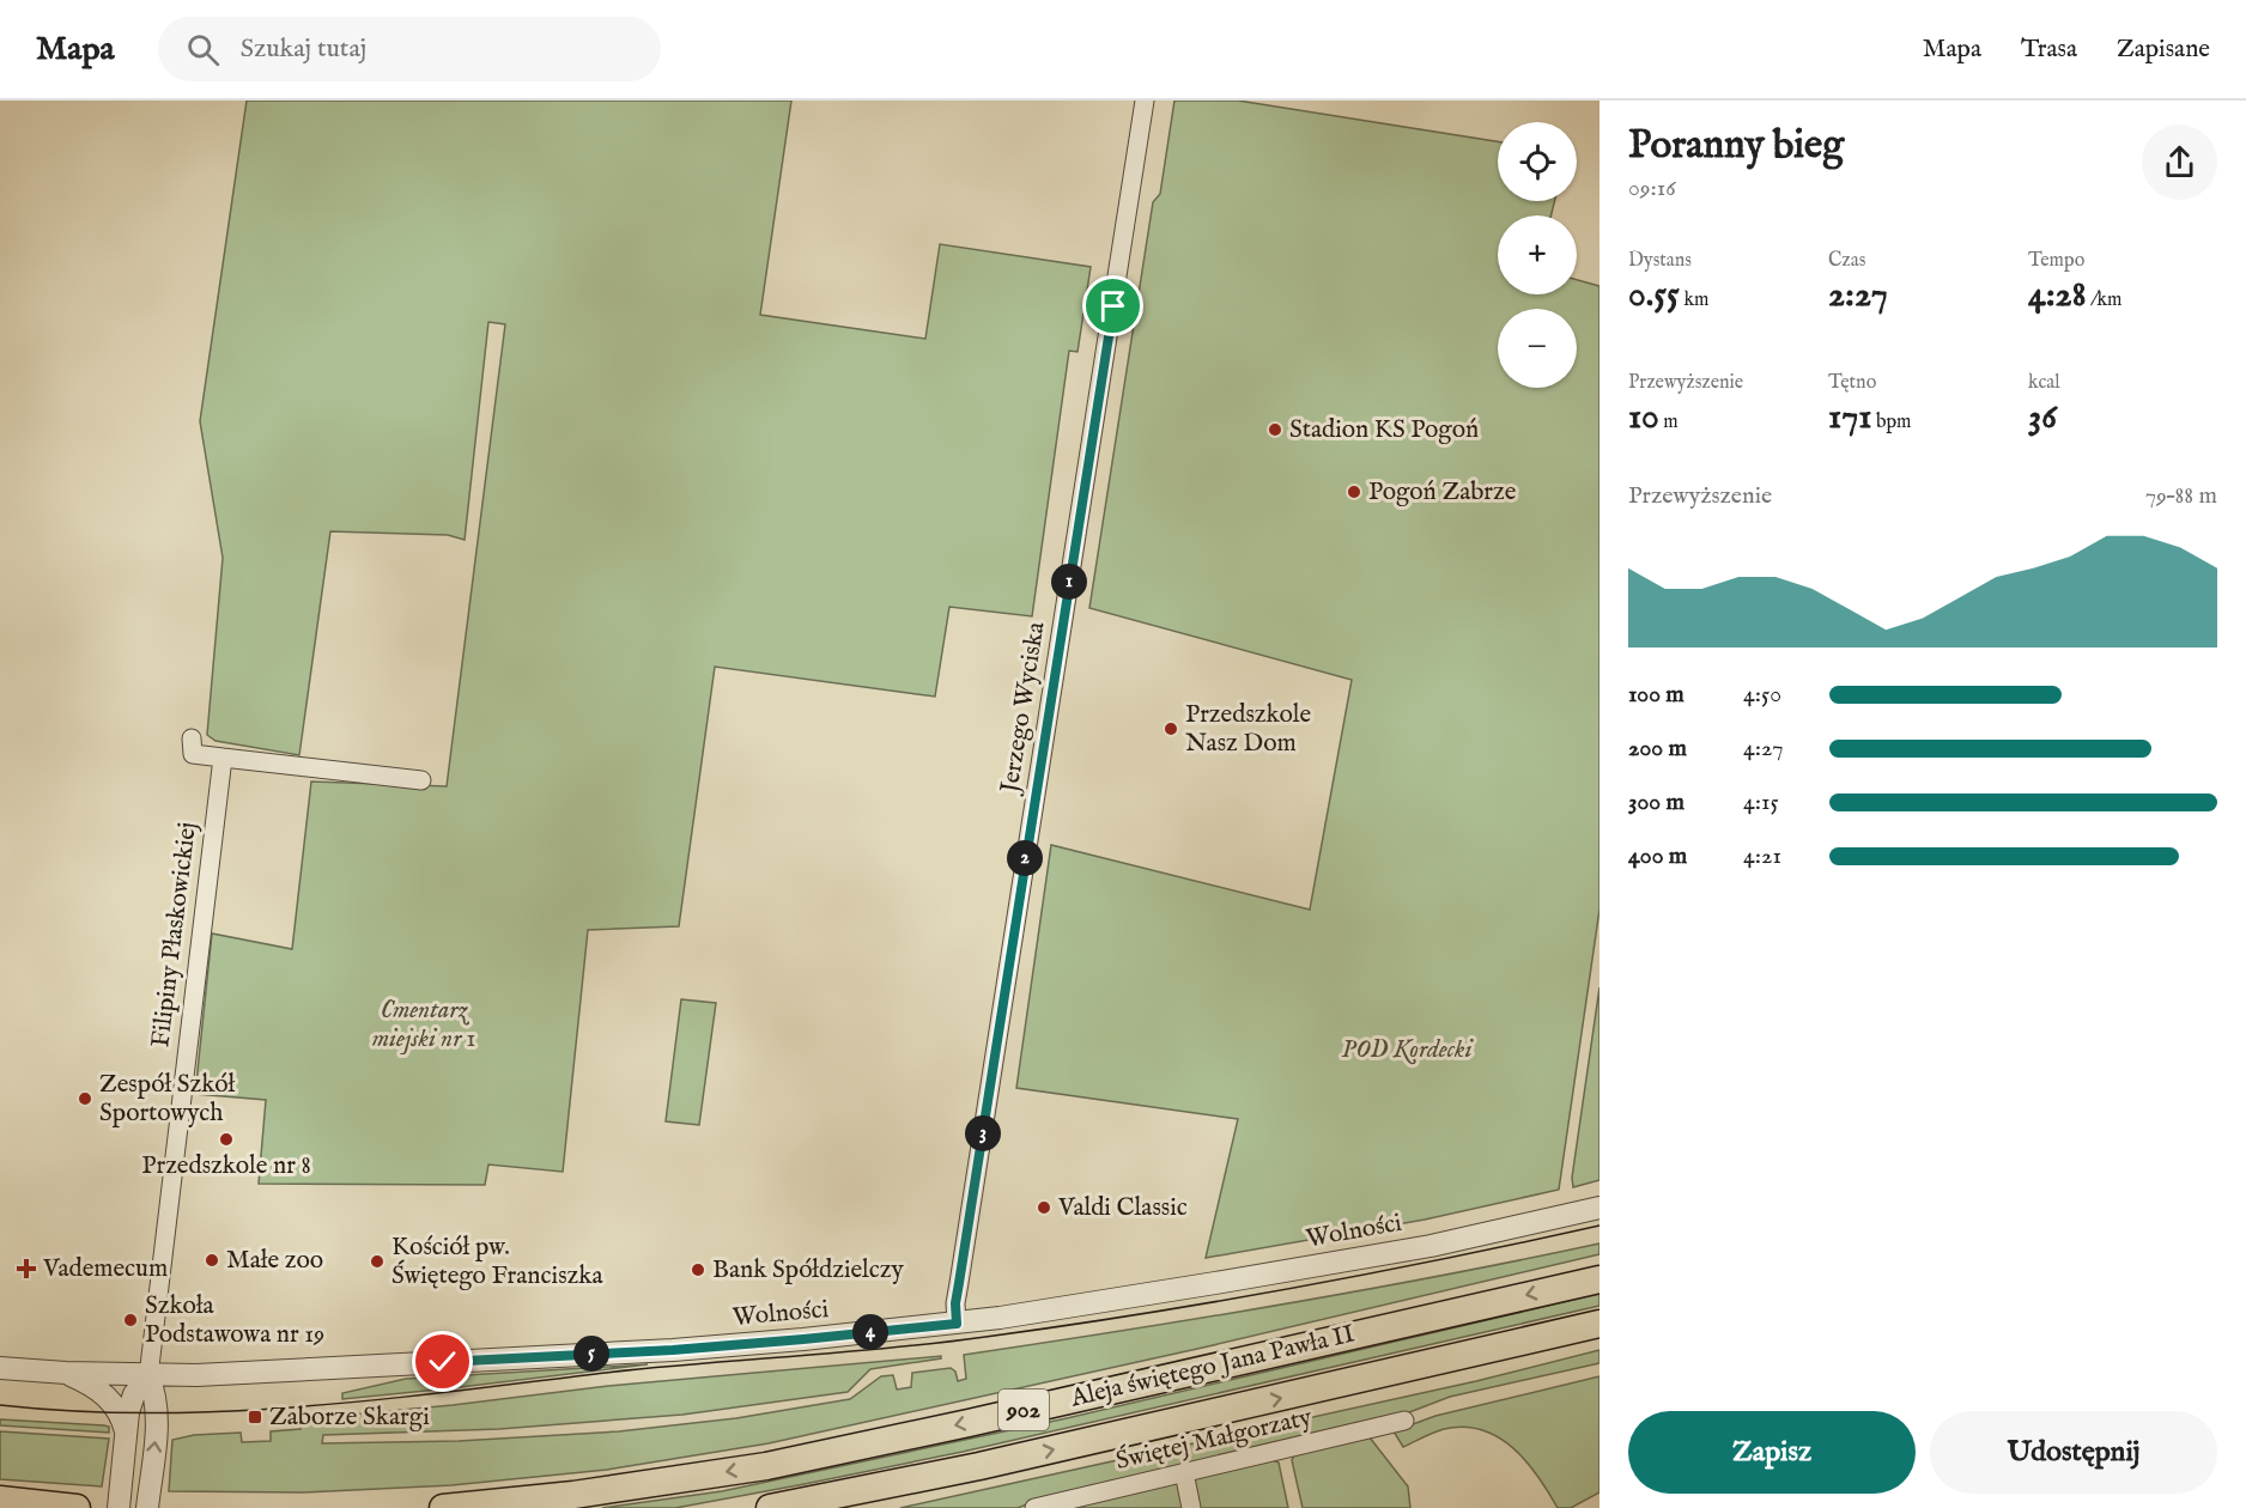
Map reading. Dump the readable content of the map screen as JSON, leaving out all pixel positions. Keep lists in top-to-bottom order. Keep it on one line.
{"streets":{"main road":["Aleja świętego Jana Pawła II","902"],"street":["Jerzego Wyciska","Filipiny Płaskowickiej","Wolności","Świętej Małgorzaty"]},"crossings":[["Jerzego Wyciska","Wolności"],["Filipiny Płaskowickiej","Wolności"]],"parks":["Cmentarz miejski nr 1","POD Kordecki"],"places":{"other":["Stadion KS Pogoń","Pogoń Zabrze","Przedszkole Nasz Dom","Zespół Szkół Sportowych","Przedszkole nr 8","Valdi Classic","Małe zoo","Kościół pw. Świętego Franciszka","Bank Spółdzielczy","Szkoła Podstawowa nr 19"],"health":["Vademecum"],"transit":["Zaborze Skargi"]},"page":{"header":"Mapa","search":"Szukaj tutaj","nav":["Mapa","Trasa","Zapisane"],"heading":["Poranny bieg","09:16"],"map_buttons":["+","−"],"stats":[["Dystans","0.55 km"],["Czas","2:27"],["Tempo","4:28 /km"],["Przewyższenie","10 m"],["Tętno","171 bpm"],["kcal","36"]],"chart":["Przewyższenie","79–88 m"],"pins":["1","2","3","4","5"],"list":[{"name":"100 m","note":"4:50"},{"name":"200 m","note":"4:27"},{"name":"300 m","note":"4:15"},{"name":"400 m","note":"4:21"}],"buttons":["Zapisz","Udostępnij"]}}
